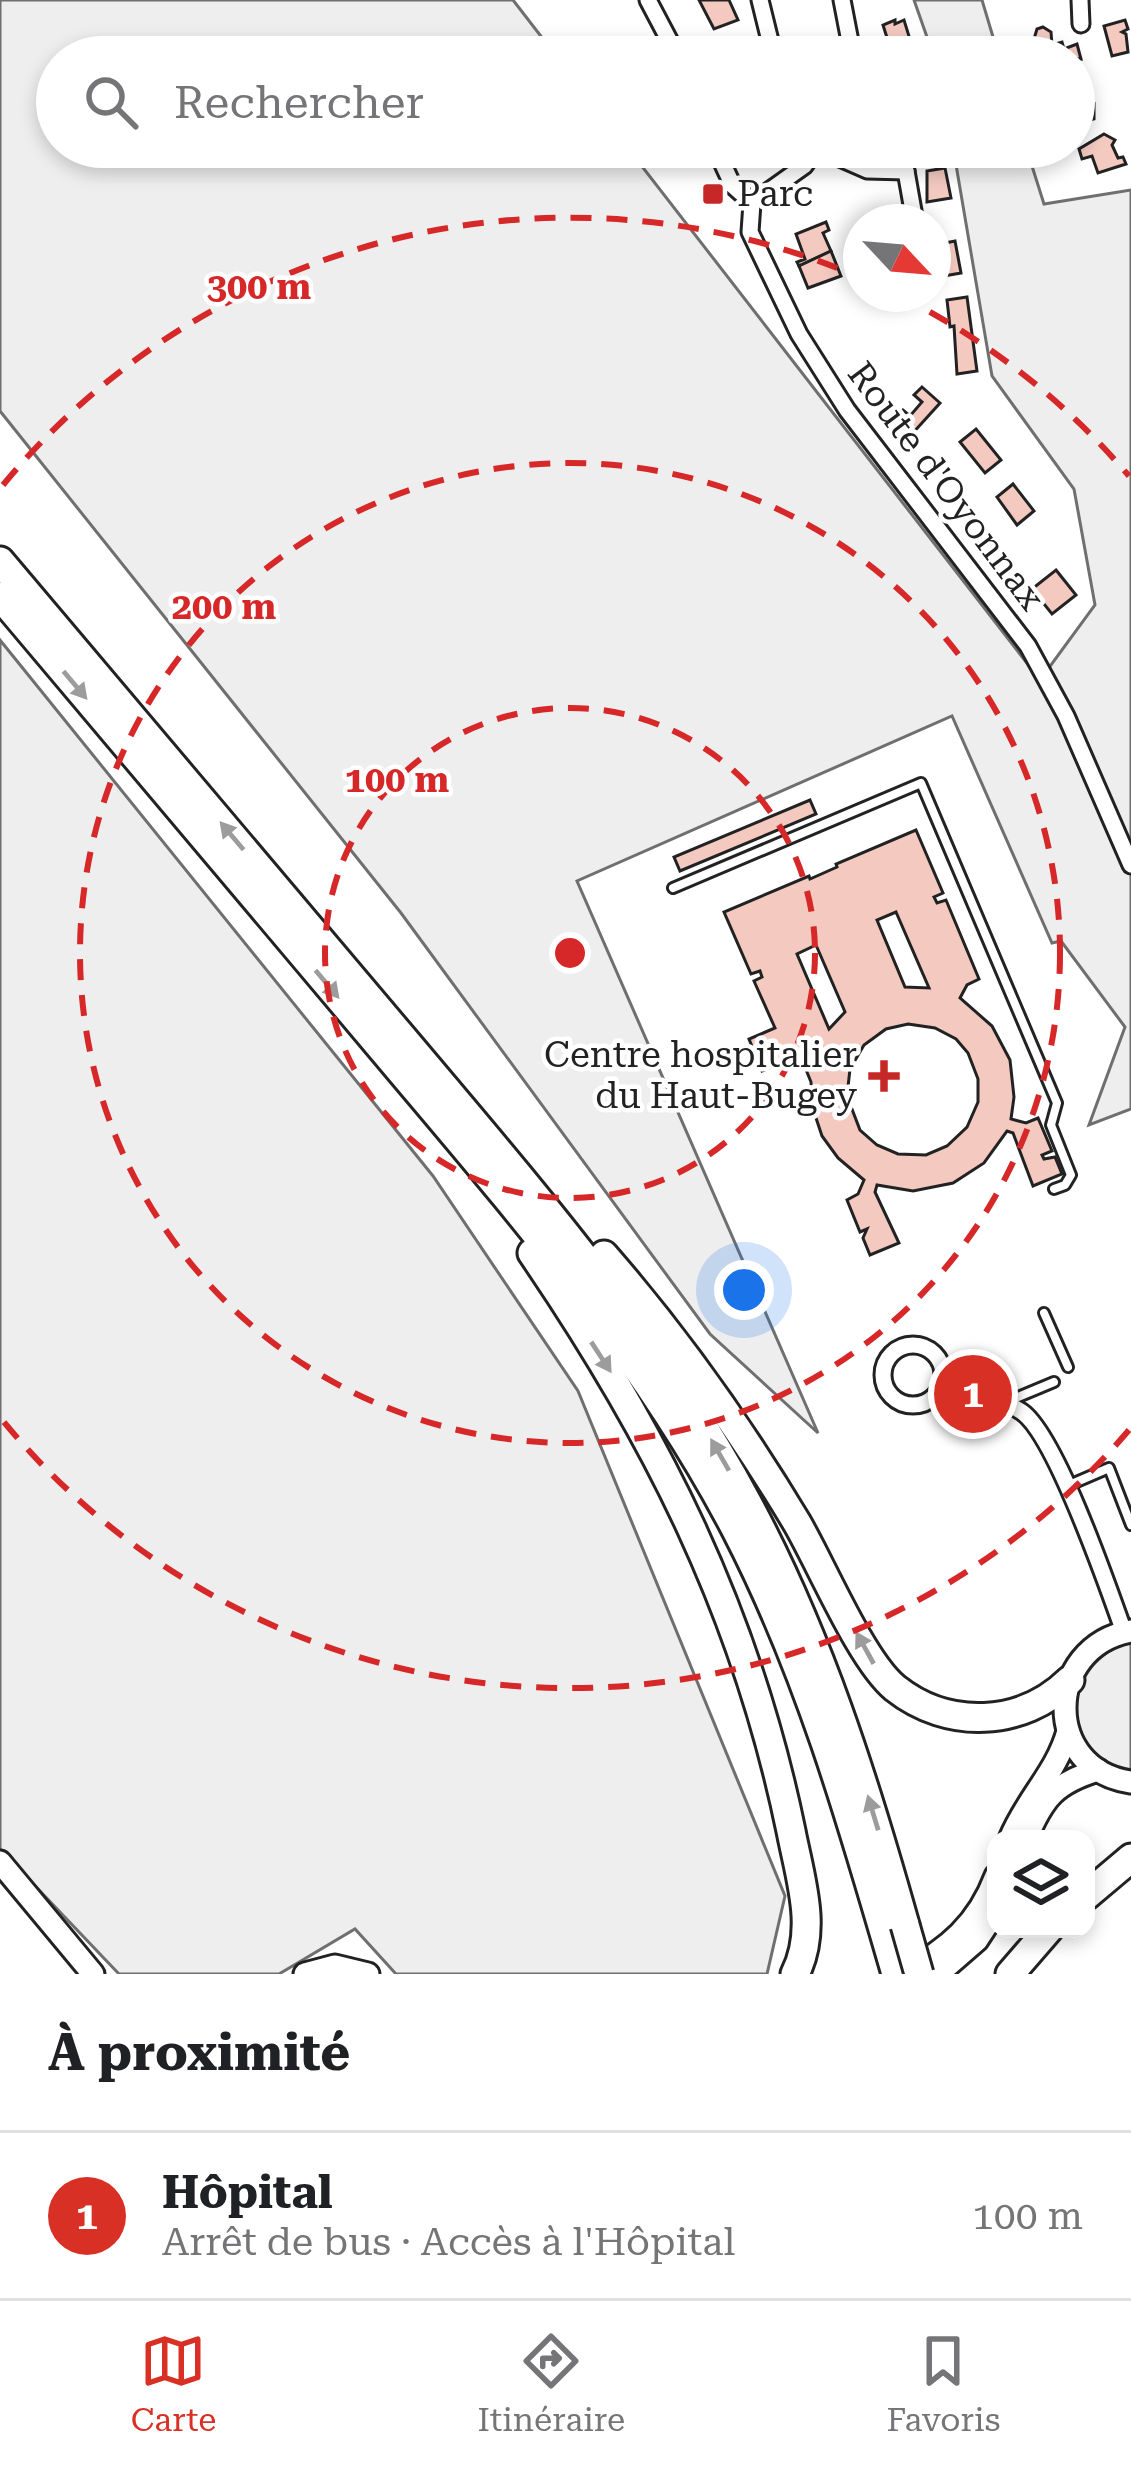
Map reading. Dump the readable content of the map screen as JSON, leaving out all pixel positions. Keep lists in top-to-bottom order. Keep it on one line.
{"streets":{"street":["Route d'Oyonnax"]},"places":{"transit":["Parc"],"health":["Centre hospitalier du Haut-Bugey"]},"north":"bottom right","page":{"search":"Rechercher","pins":"1","heading":"À proximité","list":[{"mark":"1","name":"Hôpital","note":"Arrêt de bus · Accès à l'Hôpital","value":"100 m"}],"nav":["Carte","Itinéraire","Favoris"]},"rings":["300 m","200 m","100 m"]}
